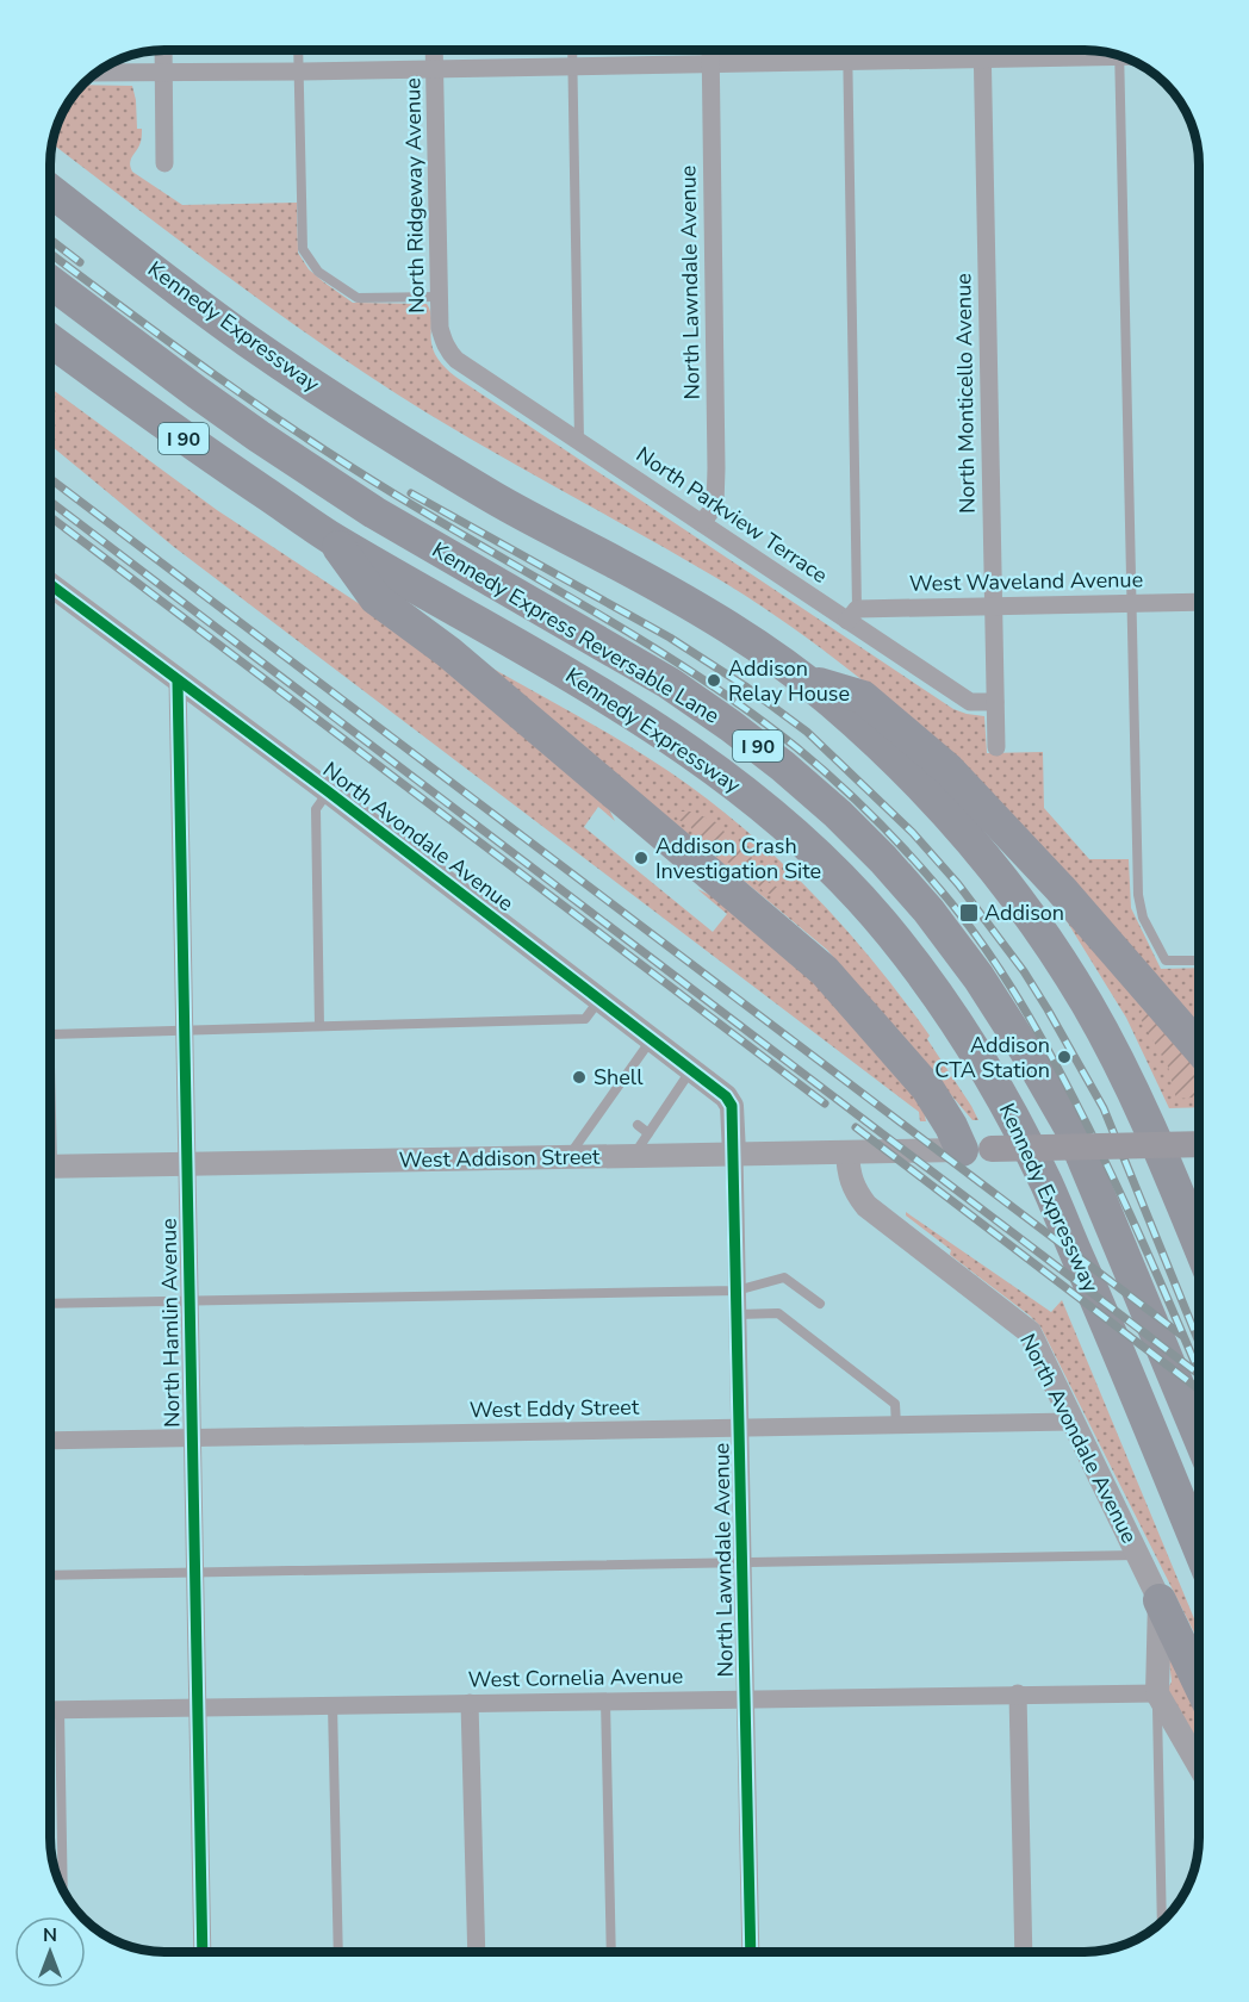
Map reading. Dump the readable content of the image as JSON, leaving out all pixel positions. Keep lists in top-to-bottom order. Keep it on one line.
{"streets":{"highway":["Kennedy Expressway","I 90","Kennedy Express Reversable Lane"],"main road":["West Addison Street"],"street":["North Ridgeway Avenue","North Lawndale Avenue","North Monticello Avenue","North Parkview Terrace","West Waveland Avenue","North Avondale Avenue","North Hamlin Avenue","West Eddy Street","West Cornelia Avenue"]},"crossings":[["North Ridgeway Avenue","North Parkview Terrace"],["North Lawndale Avenue","North Parkview Terrace"],["North Lawndale Avenue","North Avondale Avenue"],["North Lawndale Avenue","West Addison Street"],["North Lawndale Avenue","West Eddy Street"],["North Lawndale Avenue","West Cornelia Avenue"],["North Monticello Avenue","North Parkview Terrace"],["North Monticello Avenue","West Waveland Avenue"],["North Parkview Terrace","West Waveland Avenue"],["North Avondale Avenue","West Addison Street"],["North Avondale Avenue","North Hamlin Avenue"],["North Avondale Avenue","West Eddy Street"],["North Avondale Avenue","West Cornelia Avenue"],["West Addison Street","North Hamlin Avenue"],["North Hamlin Avenue","West Eddy Street"],["North Hamlin Avenue","West Cornelia Avenue"]],"places":{"other":["Addison Relay House","Addison Crash Investigation Site","Addison CTA Station","Shell"],"transit":["Addison"]},"north":"top"}
